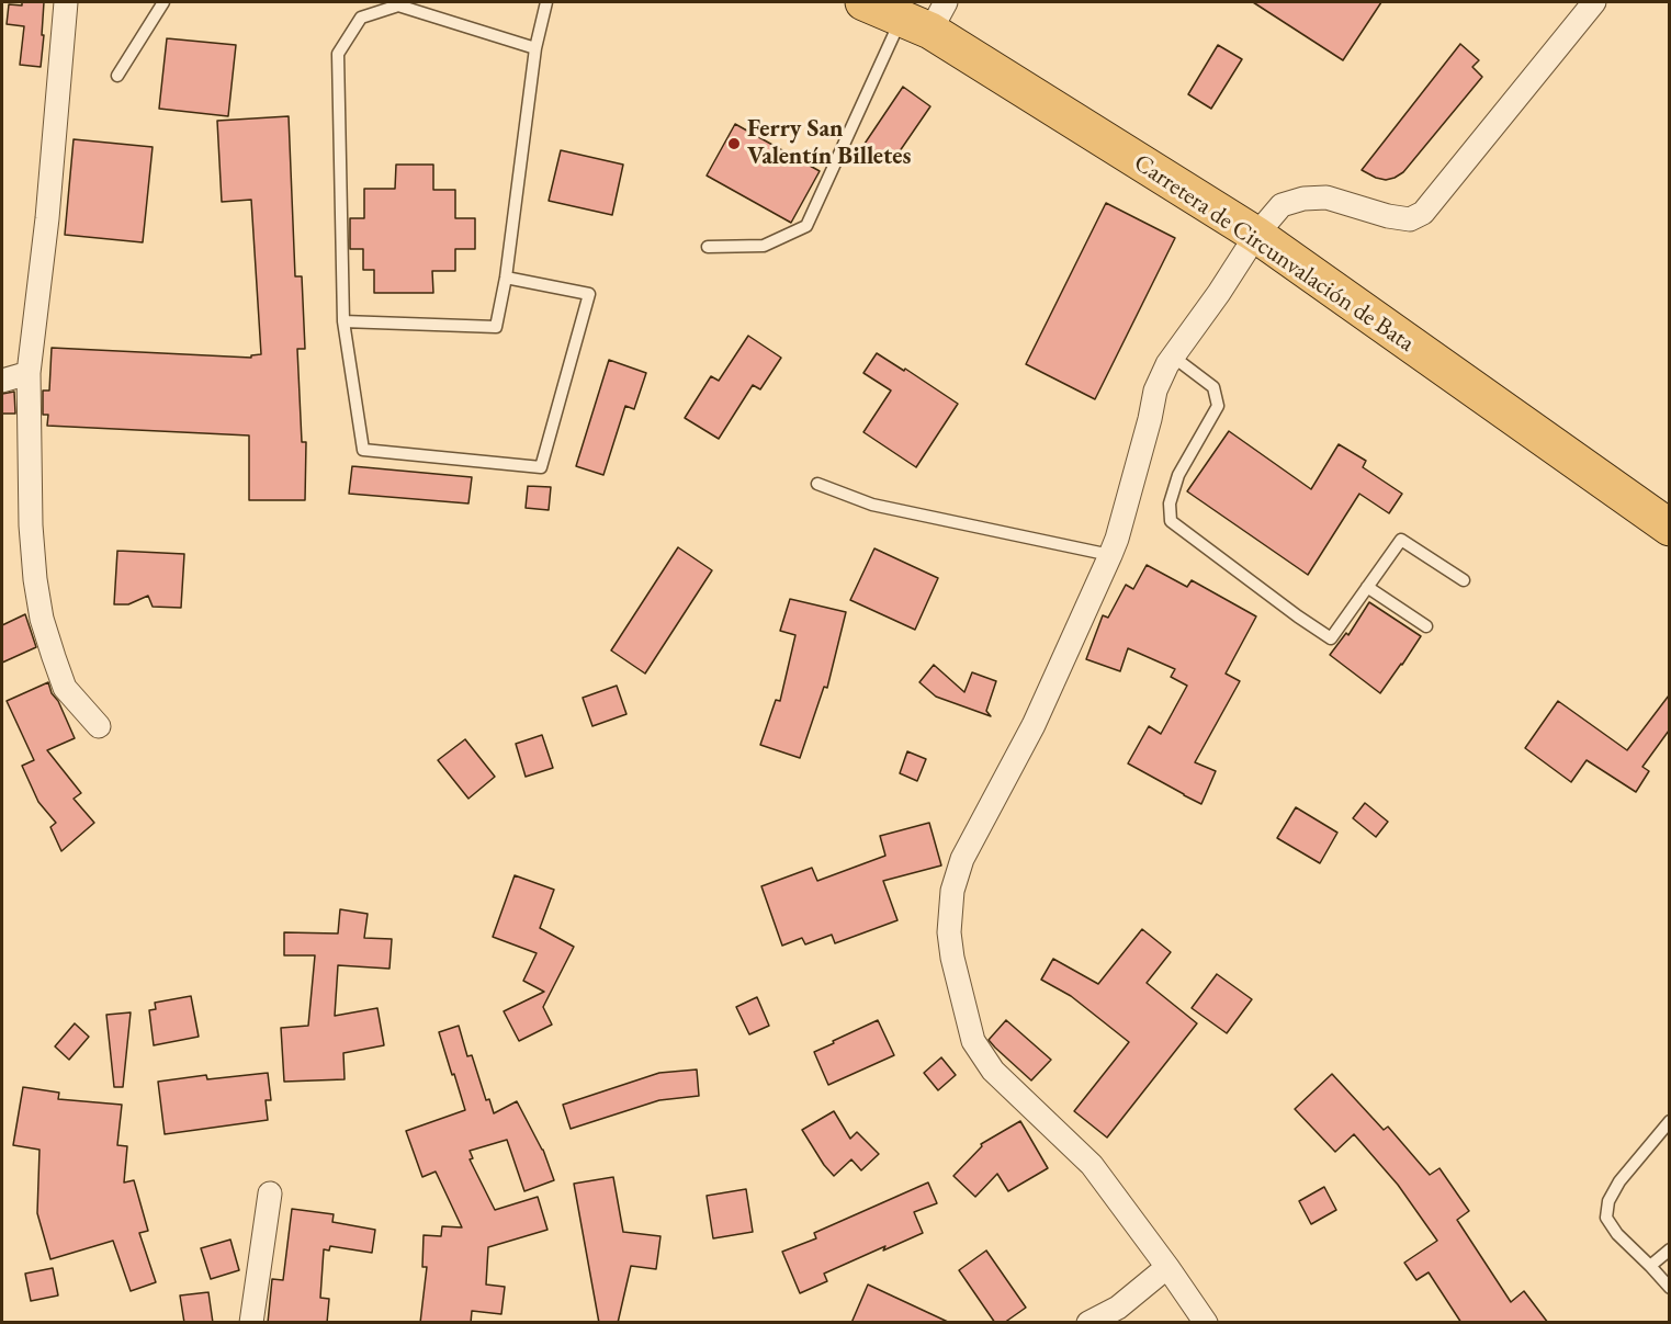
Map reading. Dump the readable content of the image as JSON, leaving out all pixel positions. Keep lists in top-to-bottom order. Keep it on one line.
{"streets":{"main road":["Carretera de Circunvalación de Bata"]},"places":["Ferry San Valentín Billetes"]}
